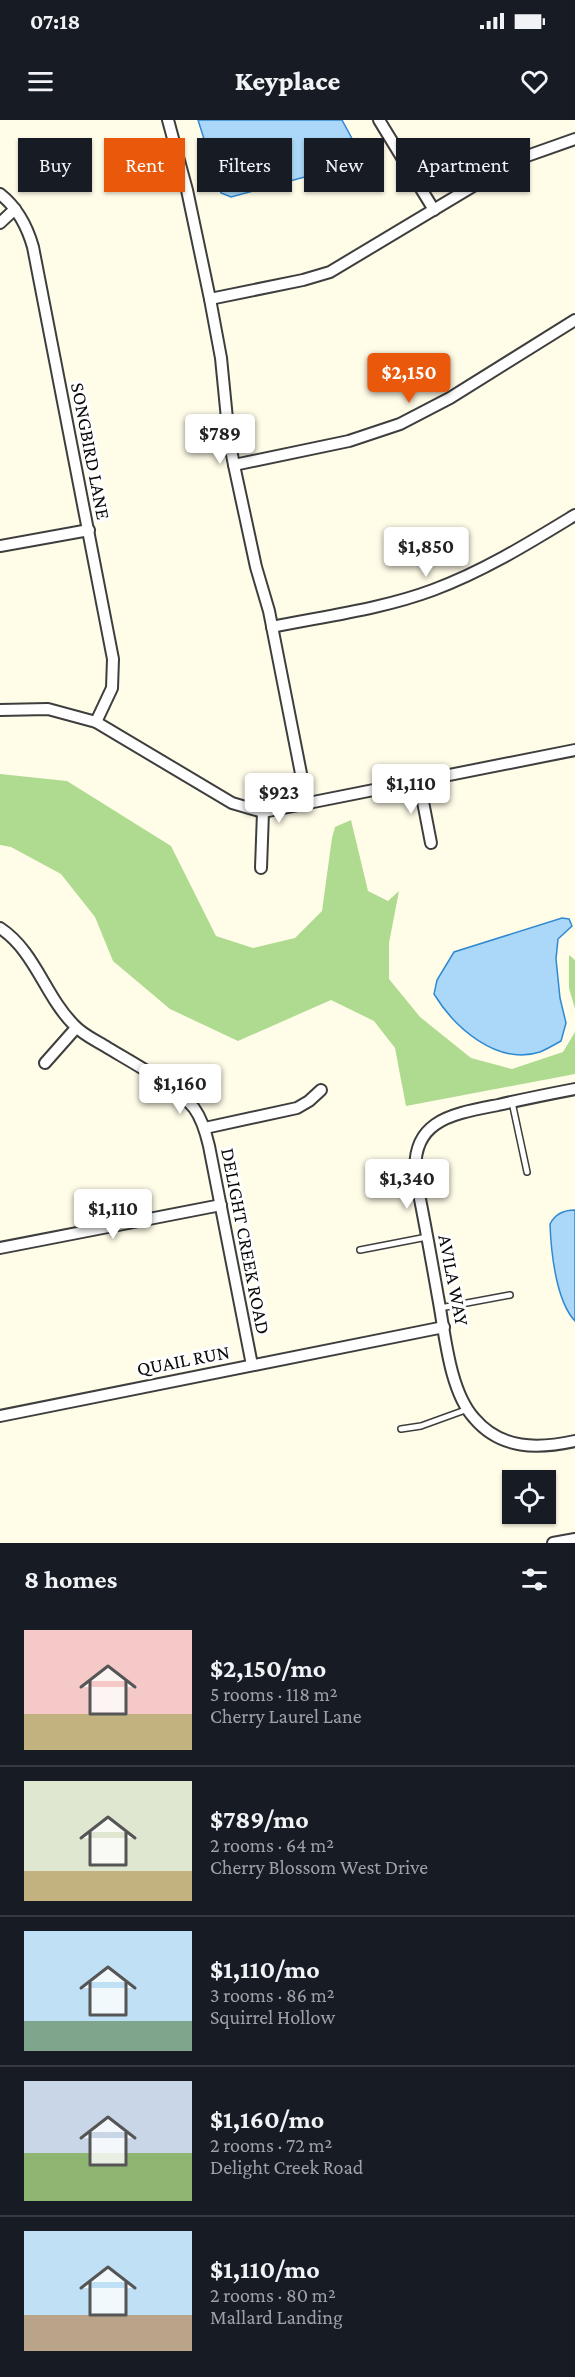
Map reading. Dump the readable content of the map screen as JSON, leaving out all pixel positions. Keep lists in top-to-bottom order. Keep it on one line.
{"streets":{"street":["SONGBIRD LANE","DELIGHT CREEK ROAD","AVILA WAY","QUAIL RUN"]},"crossings":[["DELIGHT CREEK ROAD","QUAIL RUN"],["AVILA WAY","QUAIL RUN"]],"page":{"status":"07:18","header":"Keyplace","chip":["Buy","Rent","Filters","New","Apartment"],"price":["$2,150","$789","$1,850","$1,110","$923","$1,160","$1,340","$1,110"],"heading":"8 homes","list":[{"name":"$2,150/mo","note":"5 rooms · 118 m² · Cherry Laurel Lane"},{"name":"$789/mo","note":"2 rooms · 64 m² · Cherry Blossom West Drive"},{"name":"$1,110/mo","note":"3 rooms · 86 m² · Squirrel Hollow"},{"name":"$1,160/mo","note":"2 rooms · 72 m² · Delight Creek Road"},{"name":"$1,110/mo","note":"2 rooms · 80 m² · Mallard Landing"}]}}
